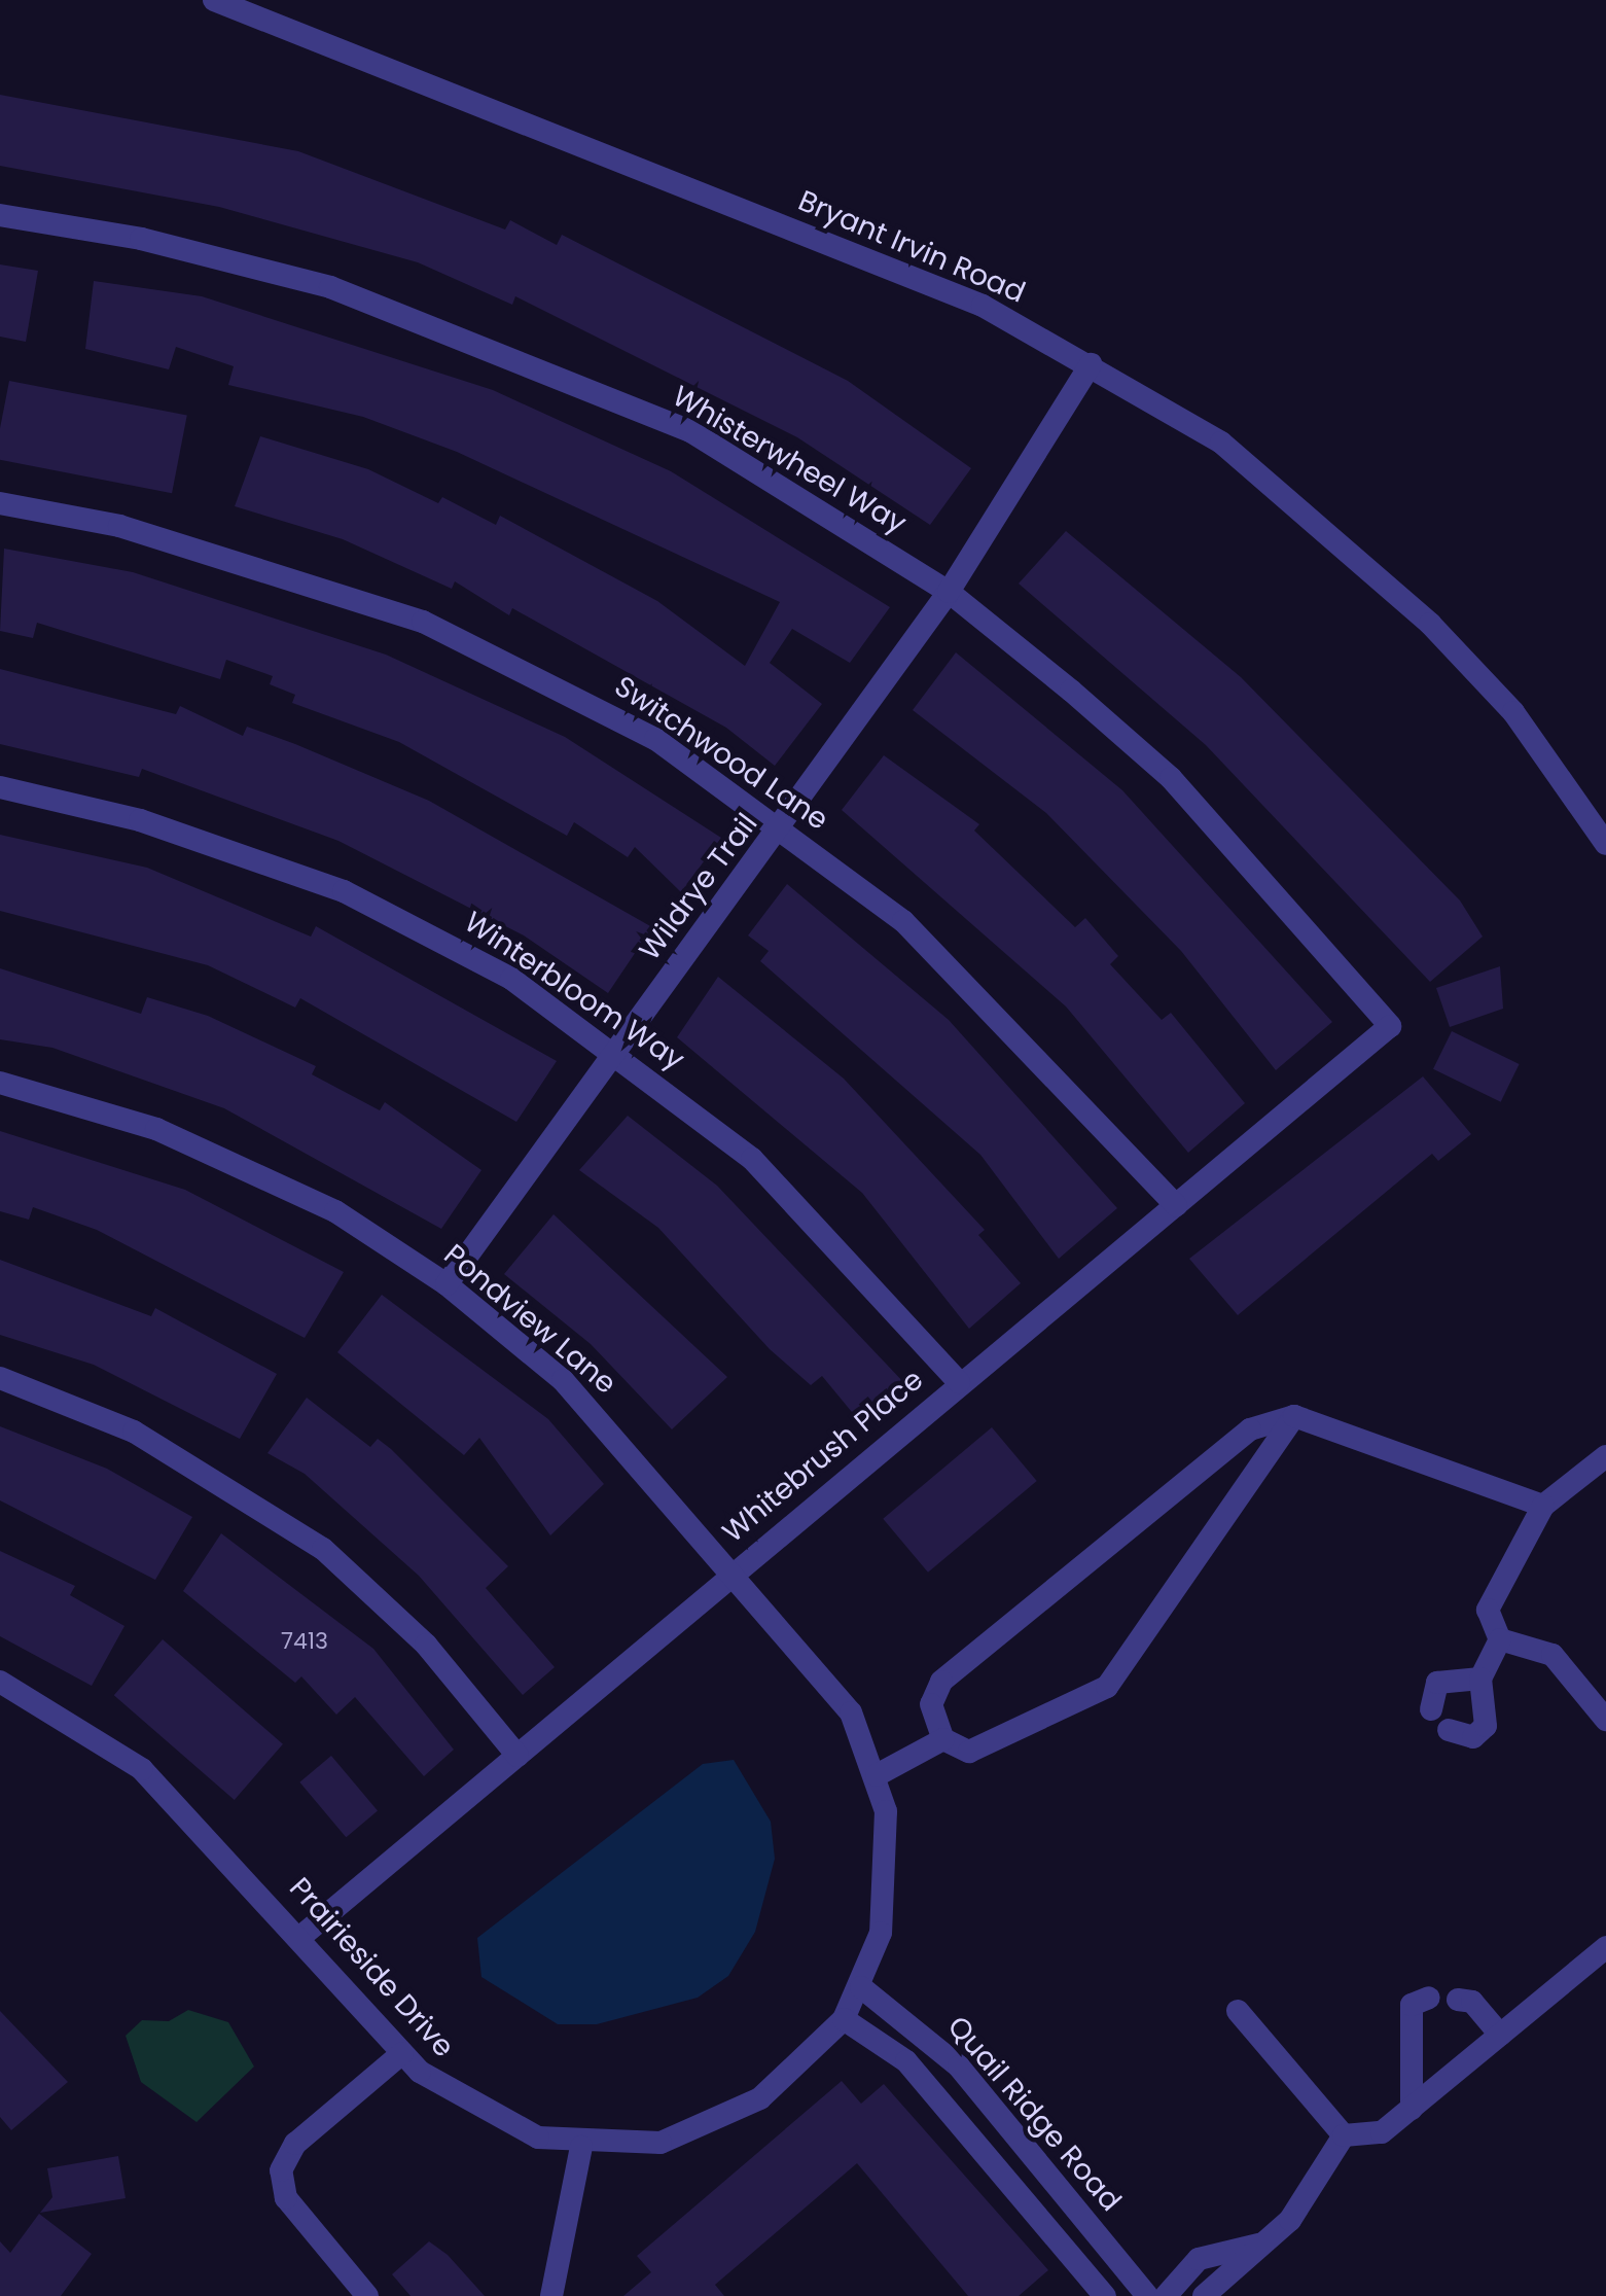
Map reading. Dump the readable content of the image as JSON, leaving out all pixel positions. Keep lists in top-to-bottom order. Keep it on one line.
{"streets":{"street":["Bryant Irvin Road","Whisterwheel Way","Switchwood Lane","Wildrye Trail","Winterbloom Way","Pondview Lane","Whitebrush Place","Prairieside Drive","Quail Ridge Road"]},"crossings":[["Bryant Irvin Road","Wildrye Trail"],["Whisterwheel Way","Wildrye Trail"],["Whisterwheel Way","Whitebrush Place"],["Switchwood Lane","Wildrye Trail"],["Switchwood Lane","Whitebrush Place"],["Wildrye Trail","Winterbloom Way"],["Wildrye Trail","Pondview Lane"],["Winterbloom Way","Whitebrush Place"],["Pondview Lane","Whitebrush Place"],["Pondview Lane","Prairieside Drive"],["Pondview Lane","Quail Ridge Road"],["Whitebrush Place","Prairieside Drive"]],"house_numbers":["7413"]}
